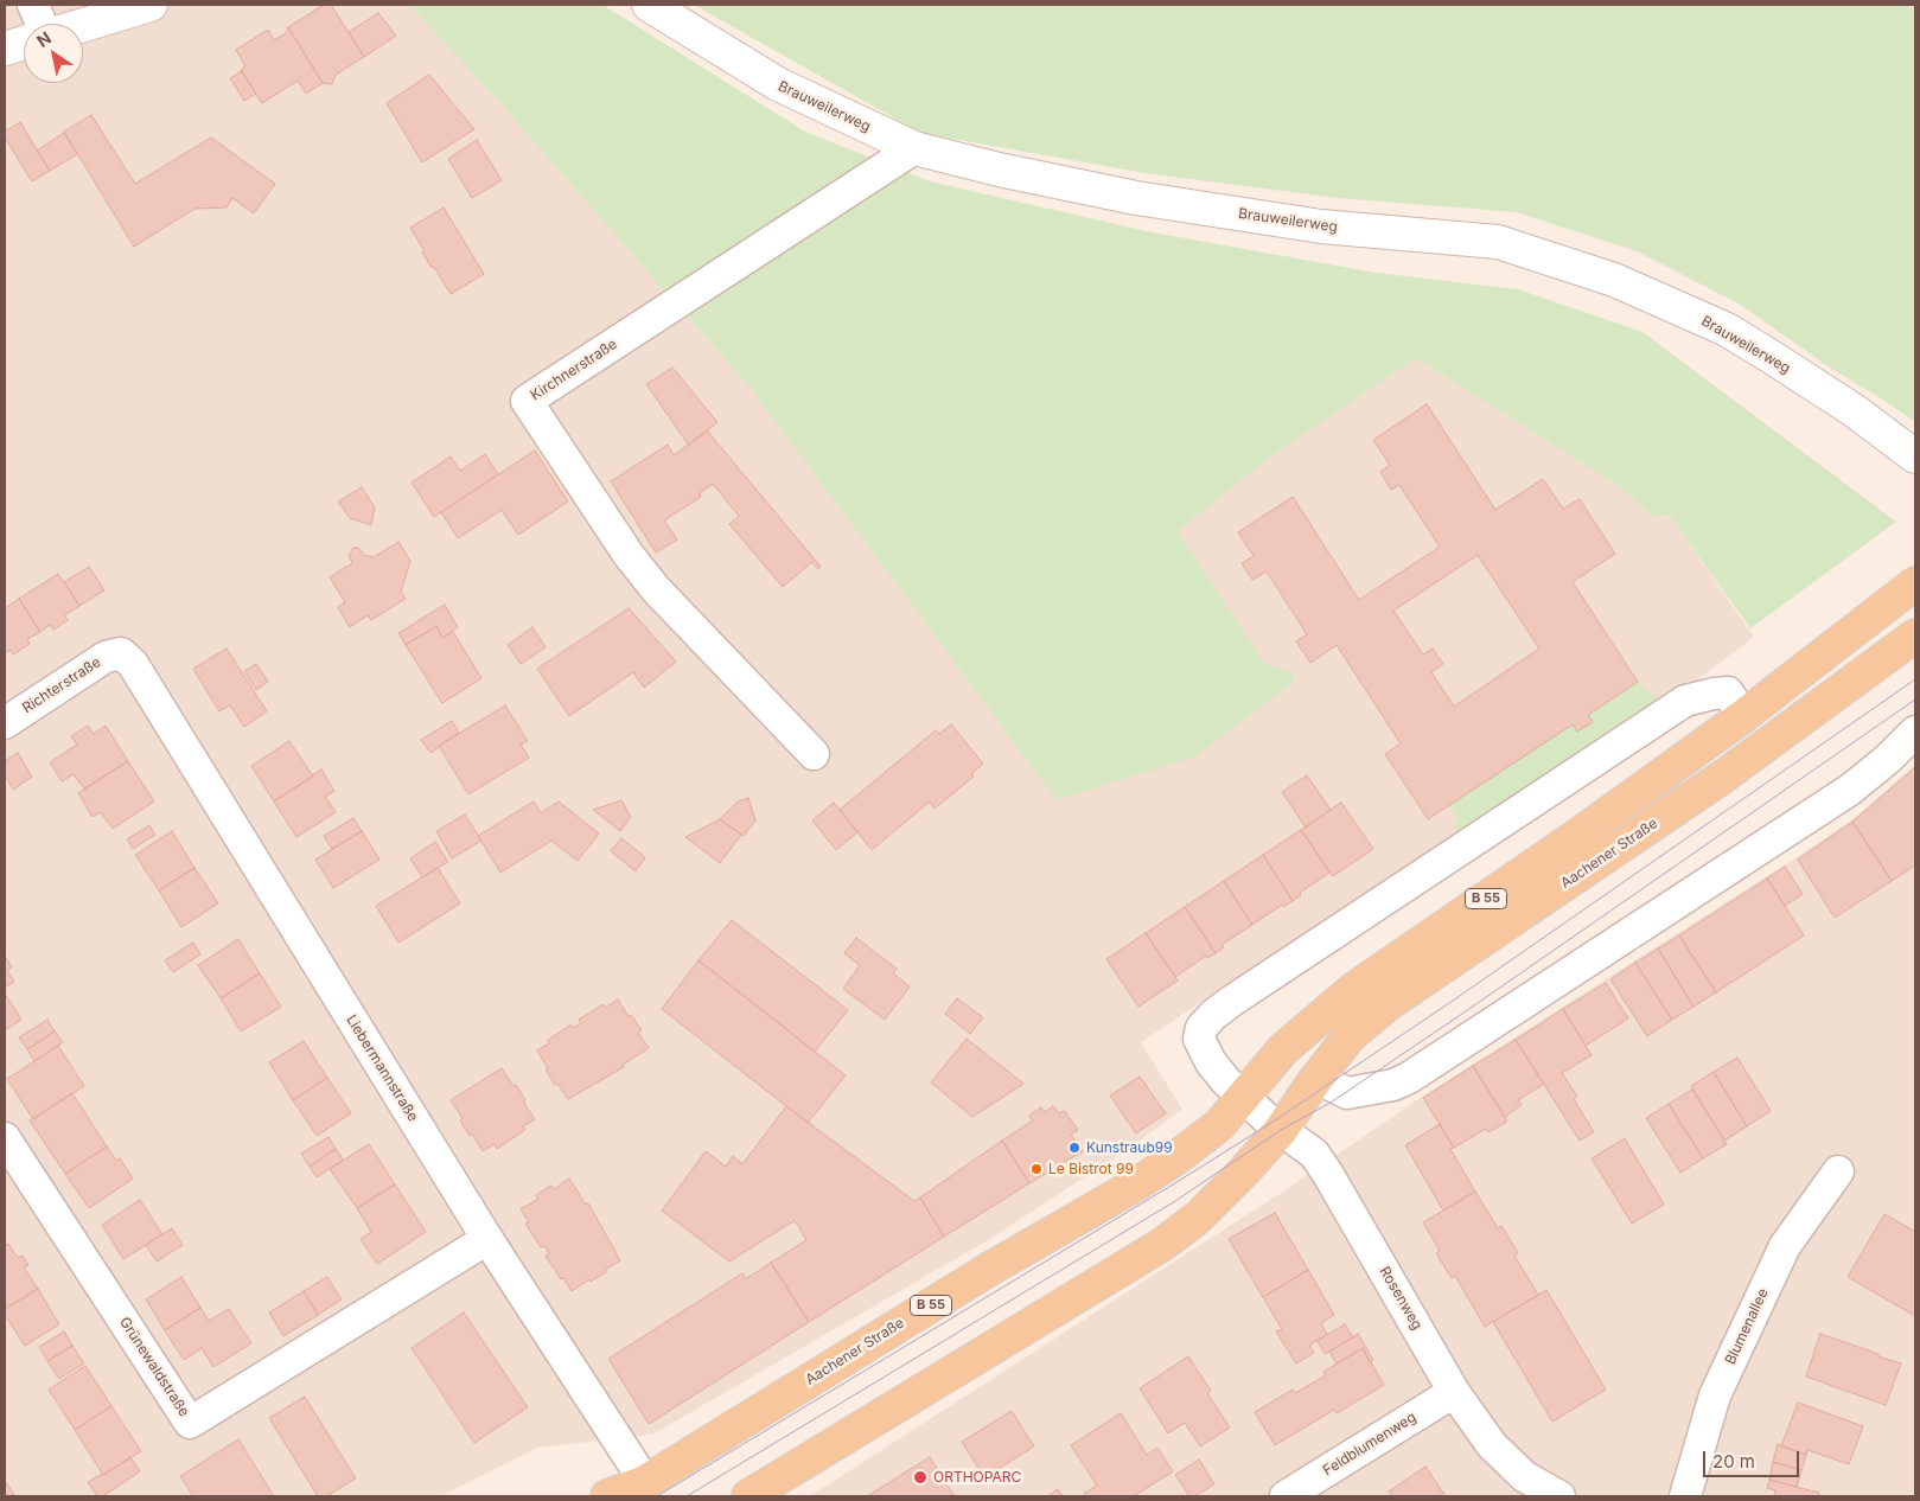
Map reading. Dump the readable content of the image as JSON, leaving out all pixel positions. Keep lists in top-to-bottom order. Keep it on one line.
{"streets":{"main road":["Aachener Straße","B 55"],"street":["Brauweilerweg","Kirchnerstraße","Richterstraße","Liebermannstraße","Rosenweg","Blumenallee","Grünewaldstraße","Feldblumenweg"]},"crossings":[["Brauweilerweg","Kirchnerstraße"],["Richterstraße","Liebermannstraße"],["Aachener Straße","Liebermannstraße"],["Aachener Straße","Rosenweg"],["Liebermannstraße","Grünewaldstraße"],["Rosenweg","Feldblumenweg"]],"places":["Kunstraub99","Le Bistrot 99","ORTHOPARC"],"scale_bar":"20 m","north":"top left"}
